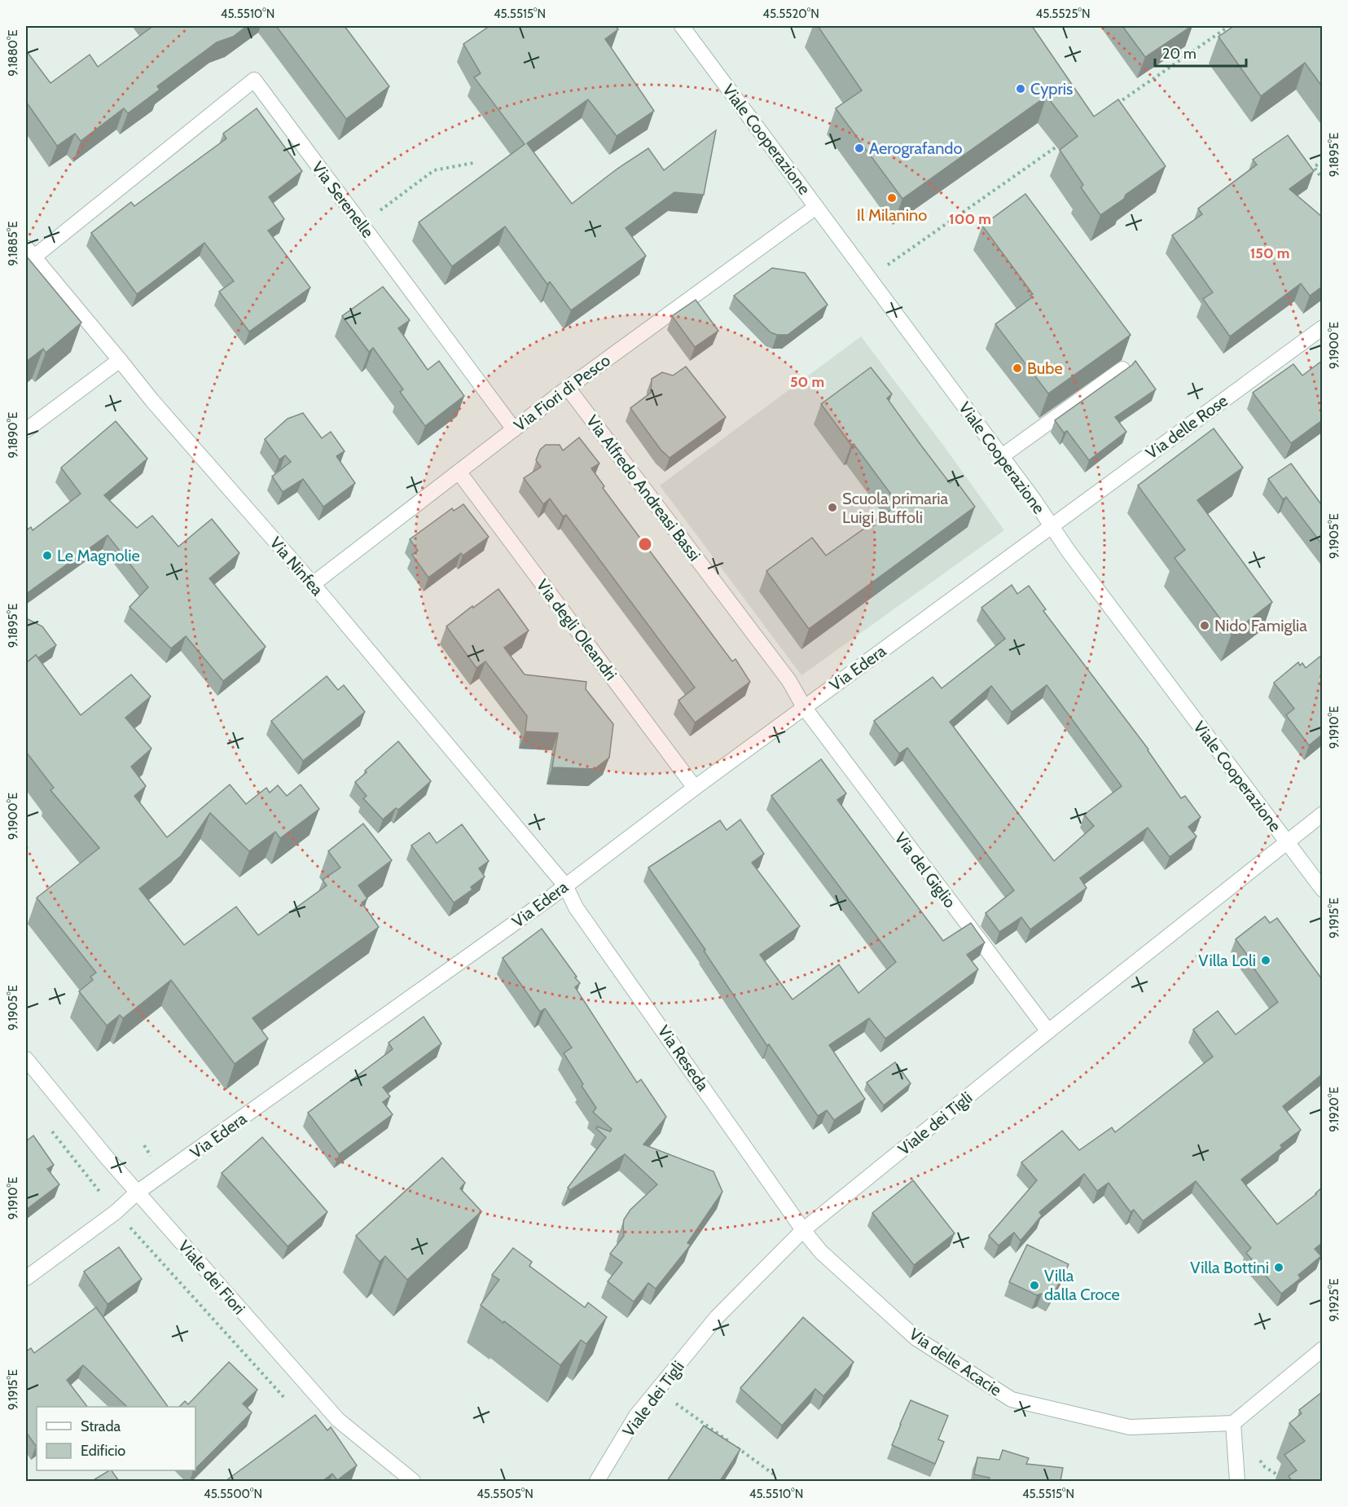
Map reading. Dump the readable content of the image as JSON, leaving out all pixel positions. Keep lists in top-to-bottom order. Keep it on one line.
{"streets":{"street":["Viale Cooperazione","Via Serenelle","Via Fiori di Pesco","Via delle Rose","Via Alfredo Andreasi Bassi","Via Ninfea","Via degli Oleandri","Via Edera","Via del Giglio","Via Reseda","Viale dei Tigli","Viale dei Fiori","Via delle Acacie"]},"crossings":[["Viale Cooperazione","Via Fiori di Pesco"],["Viale Cooperazione","Via delle Rose"],["Viale Cooperazione","Via Edera"],["Viale Cooperazione","Viale dei Tigli"],["Via Serenelle","Via Fiori di Pesco"],["Via Serenelle","Via Ninfea"],["Via Fiori di Pesco","Via Alfredo Andreasi Bassi"],["Via Fiori di Pesco","Via Ninfea"],["Via Fiori di Pesco","Via degli Oleandri"],["Via delle Rose","Via Edera"],["Via Alfredo Andreasi Bassi","Via Edera"],["Via Alfredo Andreasi Bassi","Via del Giglio"],["Via Ninfea","Via Edera"],["Via Ninfea","Via Reseda"],["Via degli Oleandri","Via Edera"],["Via Edera","Via del Giglio"],["Via Edera","Via Reseda"],["Via Edera","Viale dei Fiori"],["Via del Giglio","Viale dei Tigli"],["Via Reseda","Viale dei Tigli"],["Via Reseda","Via delle Acacie"],["Viale dei Tigli","Via delle Acacie"]],"places":["Cypris","Aerografando","Il Milanino","Bube","Scuola primaria Luigi Buffoli","Le Magnolie","Nido Famiglia","Villa Loli","Villa Bottini","Villa dalla Croce"],"legend":["Strada","Edificio"],"scale_bar":"20 m","coordinates":["45.5510°N","45.5515°N","45.5520°N","45.5525°N","9.1880°E","9.1895°E","9.1885°E","9.1900°E","9.1890°E","9.1905°E","9.1910°E","9.1915°E","9.1920°E","9.1925°E","45.5500°N","45.5505°N"],"rings":["100 m","150 m","50 m"]}
